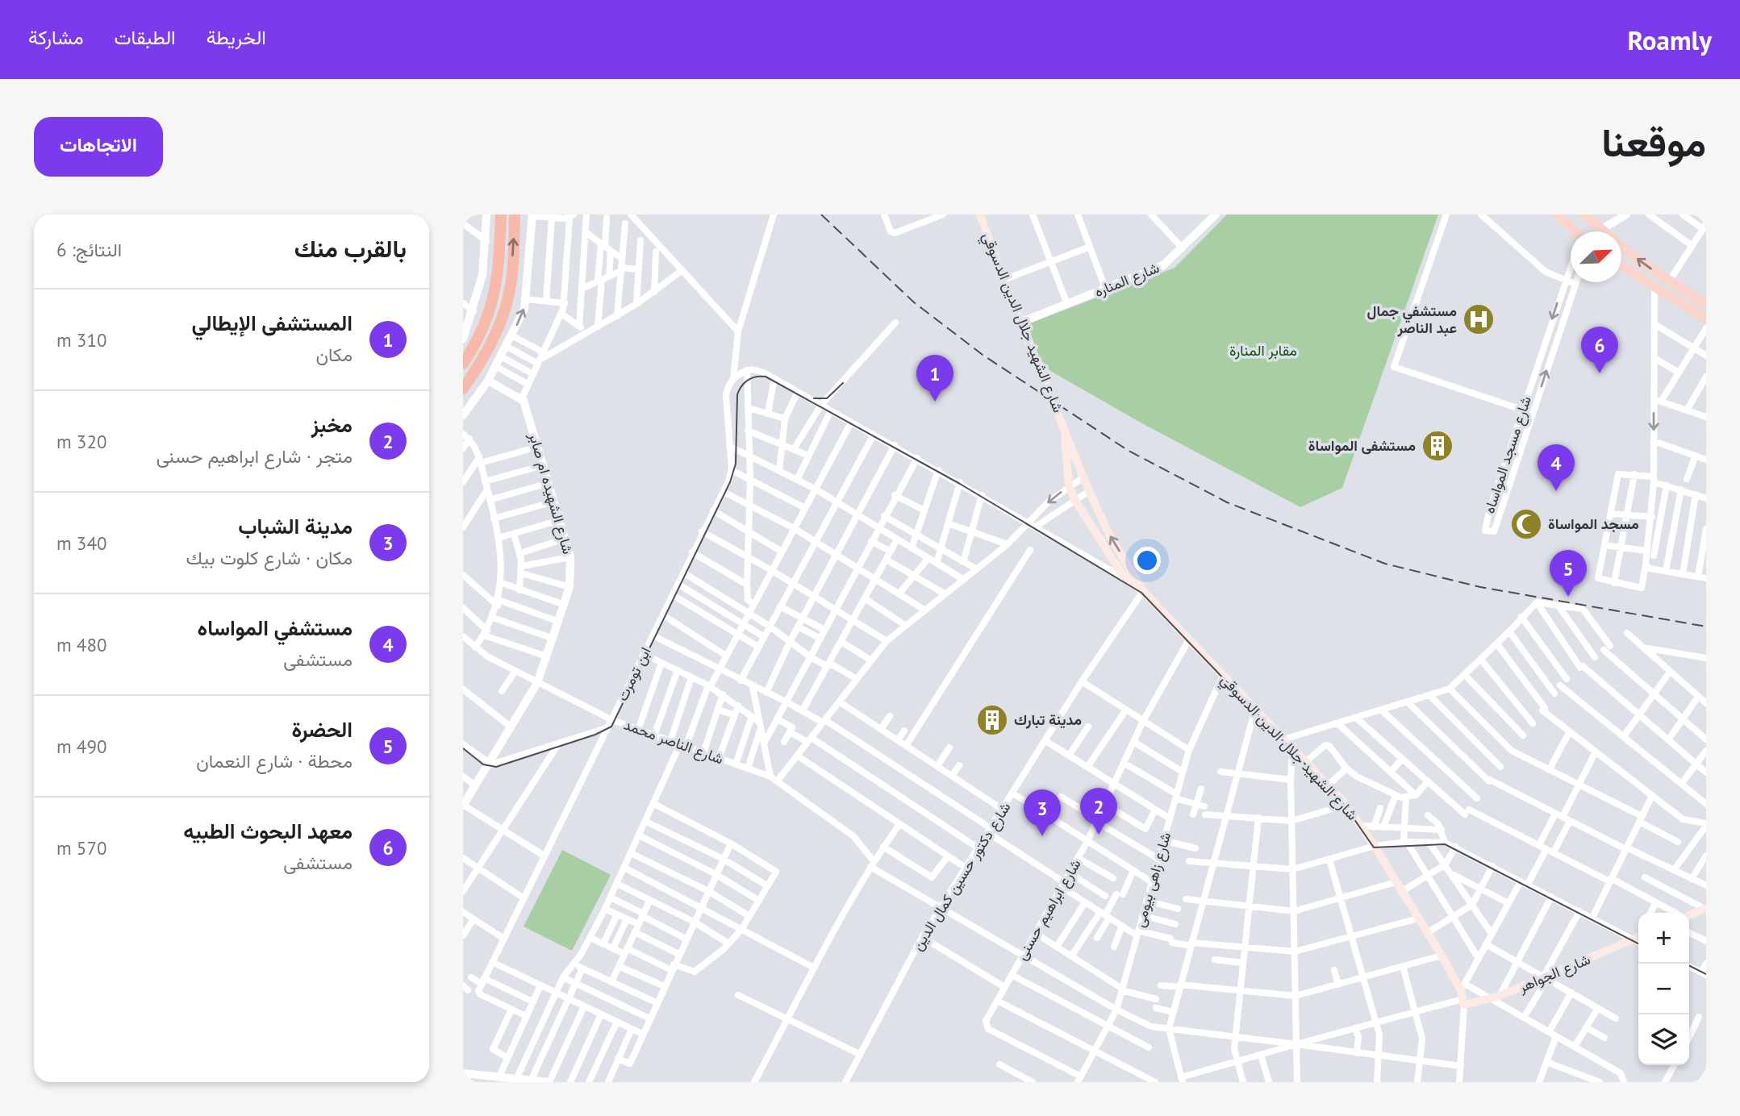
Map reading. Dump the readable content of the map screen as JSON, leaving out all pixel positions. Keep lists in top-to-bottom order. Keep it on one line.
{"streets":{"main road":["شارع الشهيد جلال الدين الدسوقي","شارع الجواهر"],"street":["شارع المناره","شارع مسجد المواساه","شارع الشهيده ام صابر","ابن تومرت","شارع الناصر محمد","شارع دكتور حسين كمال الدين","شارع زاهى بيومى","شارع ابراهيم حسنى"]},"crossings":[["شارع المناره","شارع الشهيد جلال الدين الدسوقي"],["شارع الشهيد جلال الدين الدسوقي","شارع دكتور حسين كمال الدين"],["شارع الشهيد جلال الدين الدسوقي","شارع زاهى بيومى"],["شارع الشهيد جلال الدين الدسوقي","شارع ابراهيم حسنى"],["شارع الشهيد جلال الدين الدسوقي","شارع الجواهر"],["شارع الشهيده ام صابر","شارع الناصر محمد"],["ابن تومرت","شارع الناصر محمد"],["شارع زاهى بيومى","شارع ابراهيم حسنى"]],"parks":["مقابر المنارة"],"places":{"hospital":["مستشفي جمال عبد الناصر"],"building":["مستشفى المواساة","مدينة تبارك"],"mosque":["مسجد المواساة"]},"north":"top right","page":{"header":"Roamly","nav":["الخريطة","الطبقات","مشاركة"],"title":"موقعنا","buttons":"الاتجاهات","heading":["بالقرب منك","النتائج: 6"],"list":[{"mark":"1","name":"المستشفى الإيطالي","note":"مكان","value":"310 m"},{"mark":"2","name":"مخبز","note":"متجر · شارع ابراهيم حسنى","value":"320 m"},{"mark":"3","name":"مدينة الشباب","note":"مكان · شارع كلوت بيك","value":"340 m"},{"mark":"4","name":"مستشفي المواساه","note":"مستشفى","value":"480 m"},{"mark":"5","name":"الحضرة","note":"محطة · شارع النعمان","value":"490 m"},{"mark":"6","name":"معهد البحوث الطبيه","note":"مستشفى","value":"570 m"}],"pins":["6","1","4","5","2","3"],"map_buttons":["+","−"]}}
